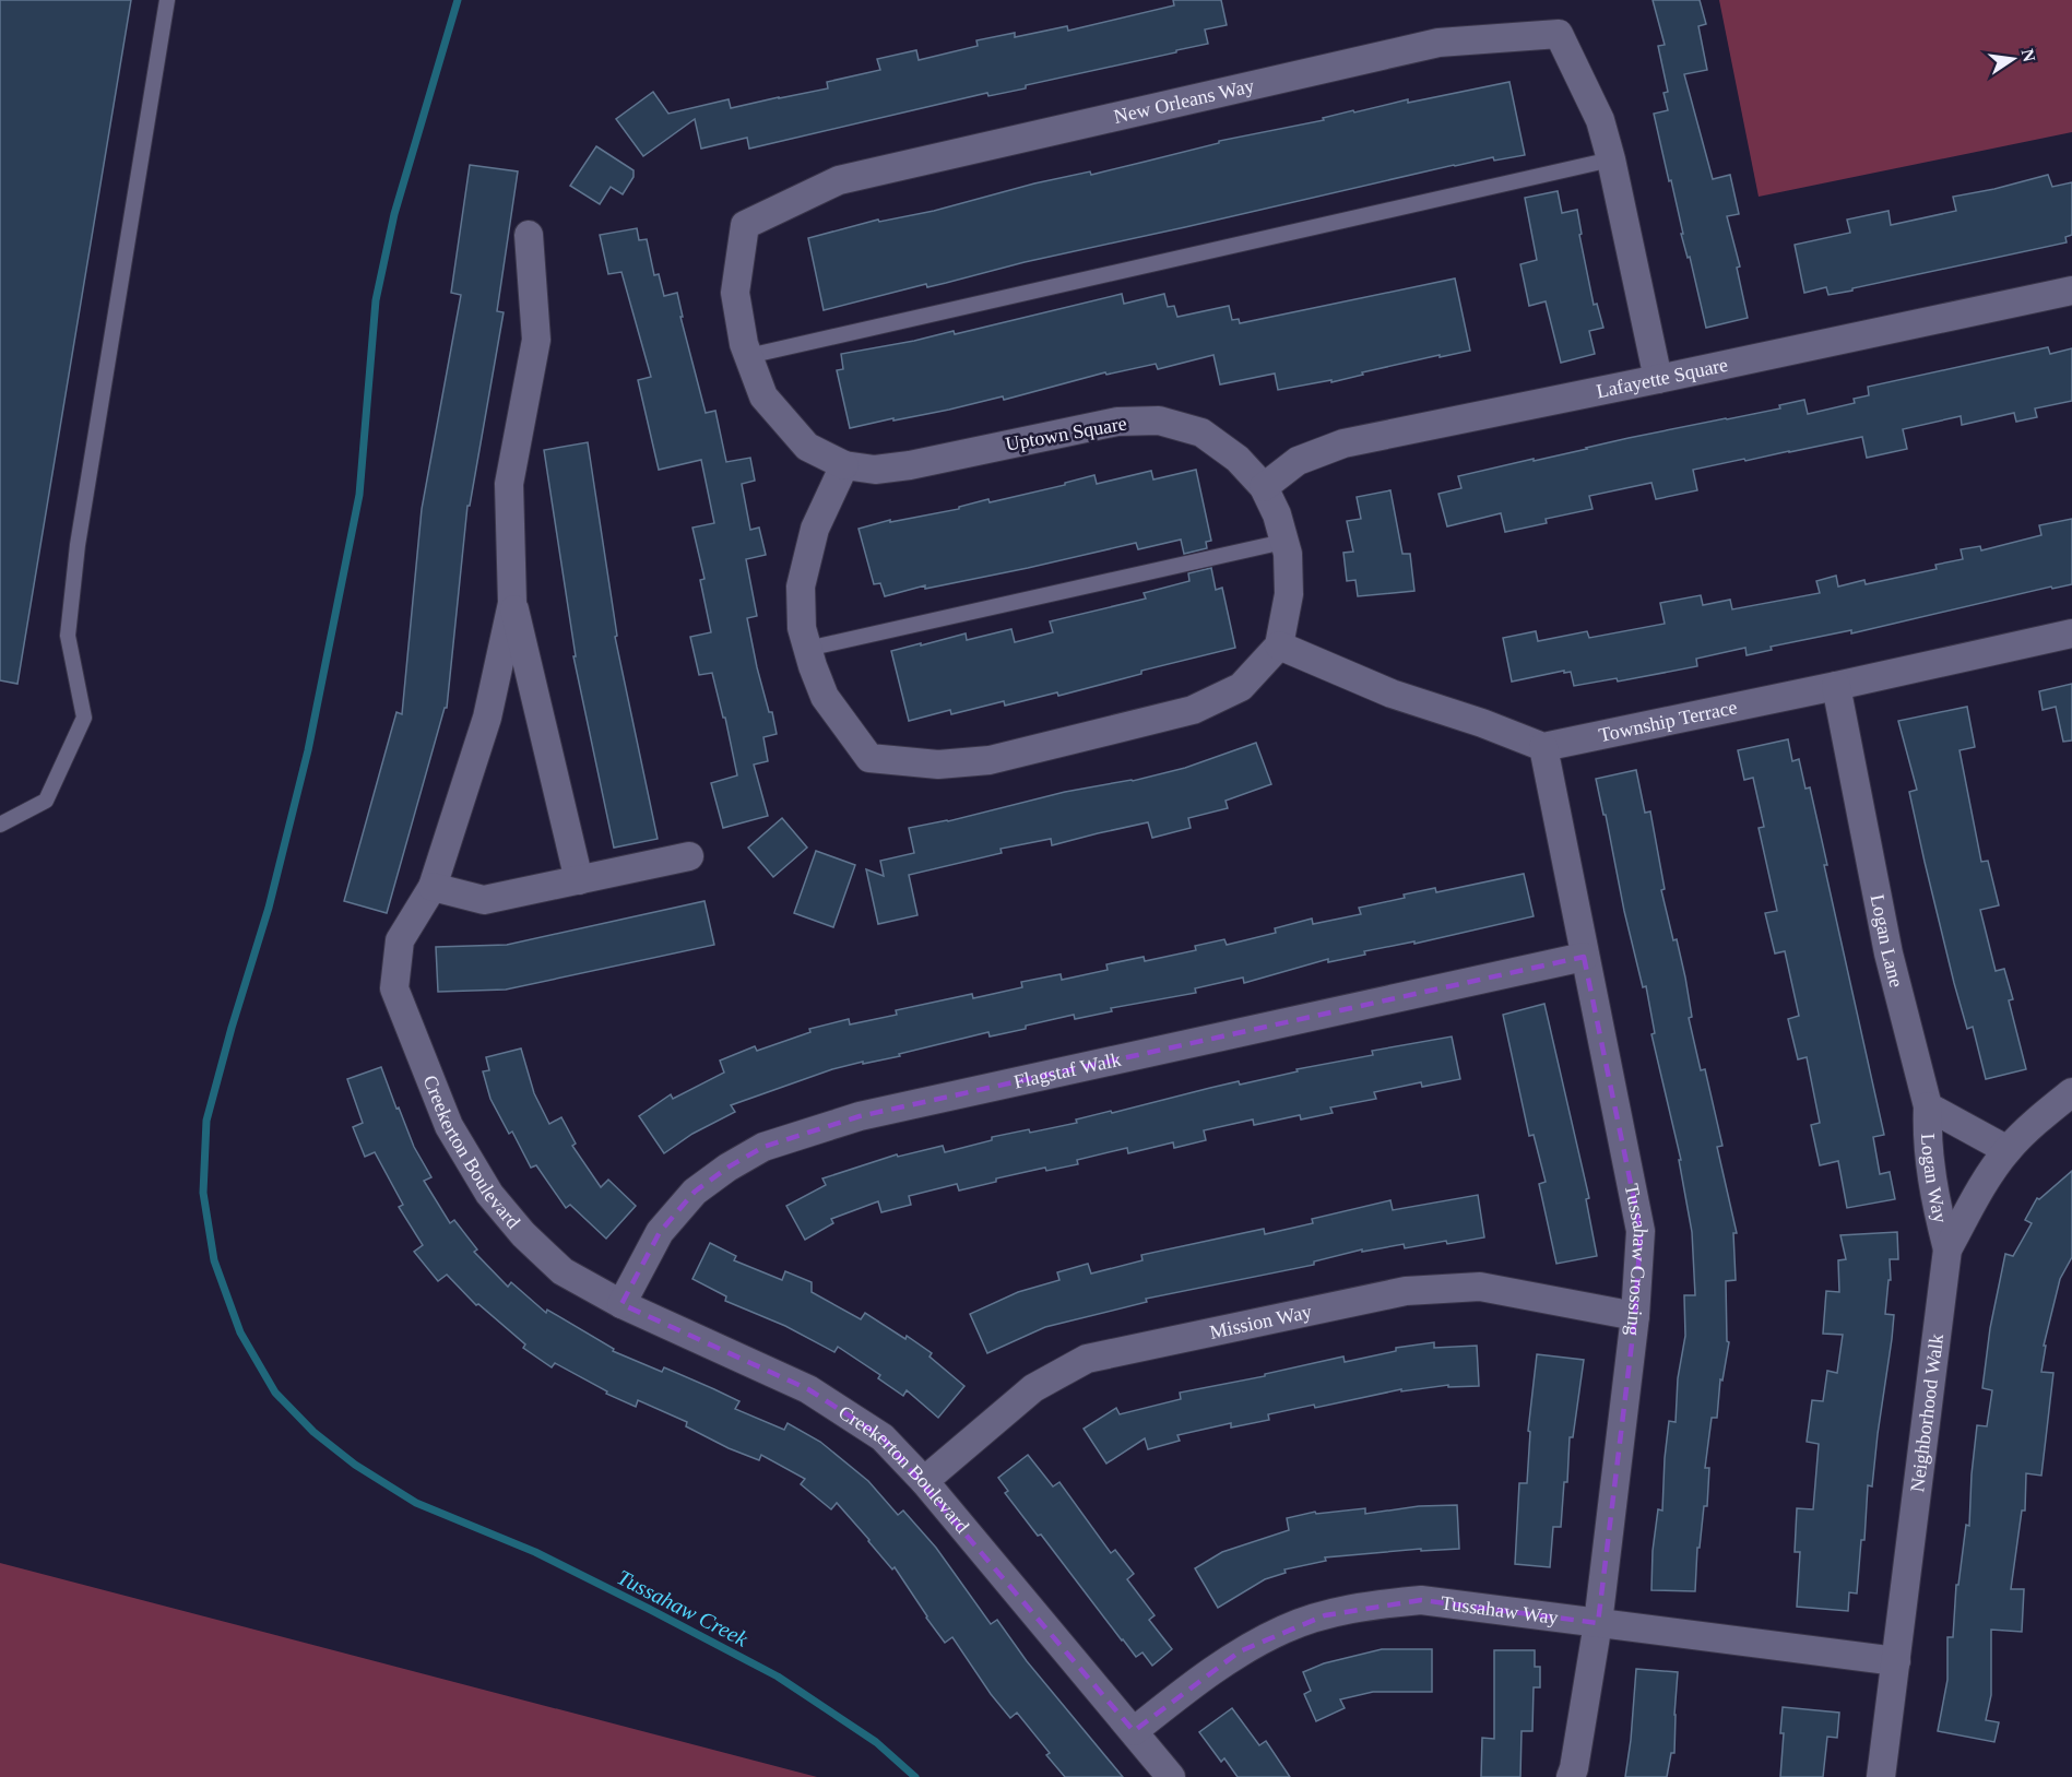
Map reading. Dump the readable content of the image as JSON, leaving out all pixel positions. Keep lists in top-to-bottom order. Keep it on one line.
{"streets":{"street":["New Orleans Way","Lafayette Square","Uptown Square","Township Terrace","Logan Lane","Flagstaf Walk","Creekerton Boulevard","Logan Way","Tussahaw Crossing","Mission Way","Neighborhood Walk","Tussahaw Way"]},"crossings":[["New Orleans Way","Lafayette Square"],["New Orleans Way","Uptown Square"],["Lafayette Square","Uptown Square"],["Township Terrace","Logan Lane"],["Township Terrace","Tussahaw Crossing"],["Logan Lane","Logan Way"],["Flagstaf Walk","Creekerton Boulevard"],["Flagstaf Walk","Tussahaw Crossing"],["Creekerton Boulevard","Mission Way"],["Creekerton Boulevard","Tussahaw Way"],["Logan Way","Neighborhood Walk"],["Tussahaw Crossing","Mission Way"],["Tussahaw Crossing","Tussahaw Way"],["Neighborhood Walk","Tussahaw Way"]],"water":["Tussahaw Creek"],"north":"right"}
